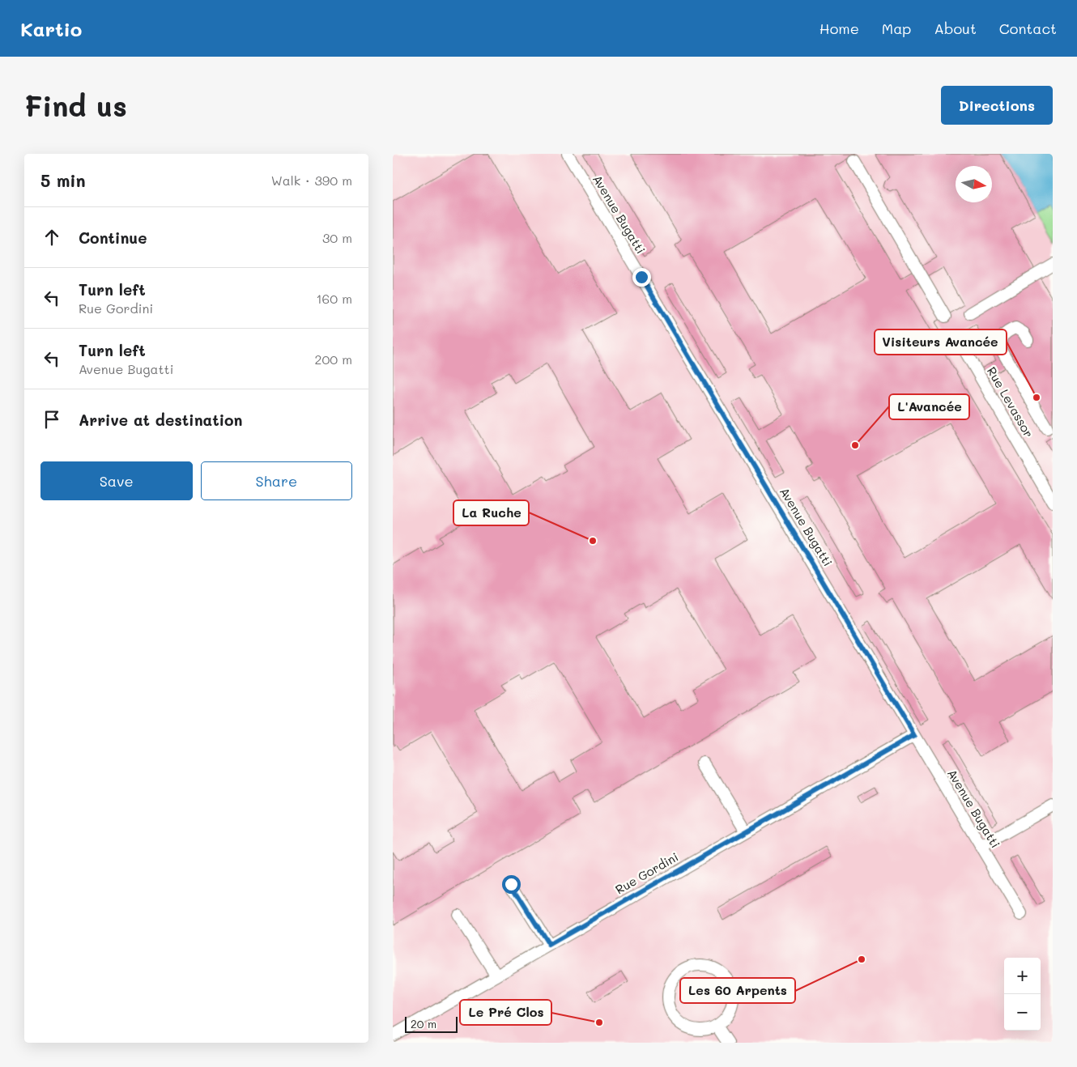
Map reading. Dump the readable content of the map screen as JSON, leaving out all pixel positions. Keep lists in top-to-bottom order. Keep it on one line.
{"streets":{"lane":["Avenue Bugatti","Rue Levassor","Rue Gordini"]},"crossings":[["Avenue Bugatti","Rue Gordini"]],"places":["Visiteurs Avancée","L'Avancée","La Ruche","Les 60 Arpents","Le Pré Clos"],"scale_bar":"20 m","north":"right","page":{"header":"Kartio","nav":["Home","Map","About","Contact"],"buttons":["Directions",["Save","Share"]],"title":"Find us","heading":["5 min","Walk · 390 m"],"list":[["Continue","30 m"],["Turn left","Rue Gordini","160 m"],["Turn left","Avenue Bugatti","200 m"],"Arrive at destination"],"map_buttons":["+","−"],"scale":"20 m"}}
